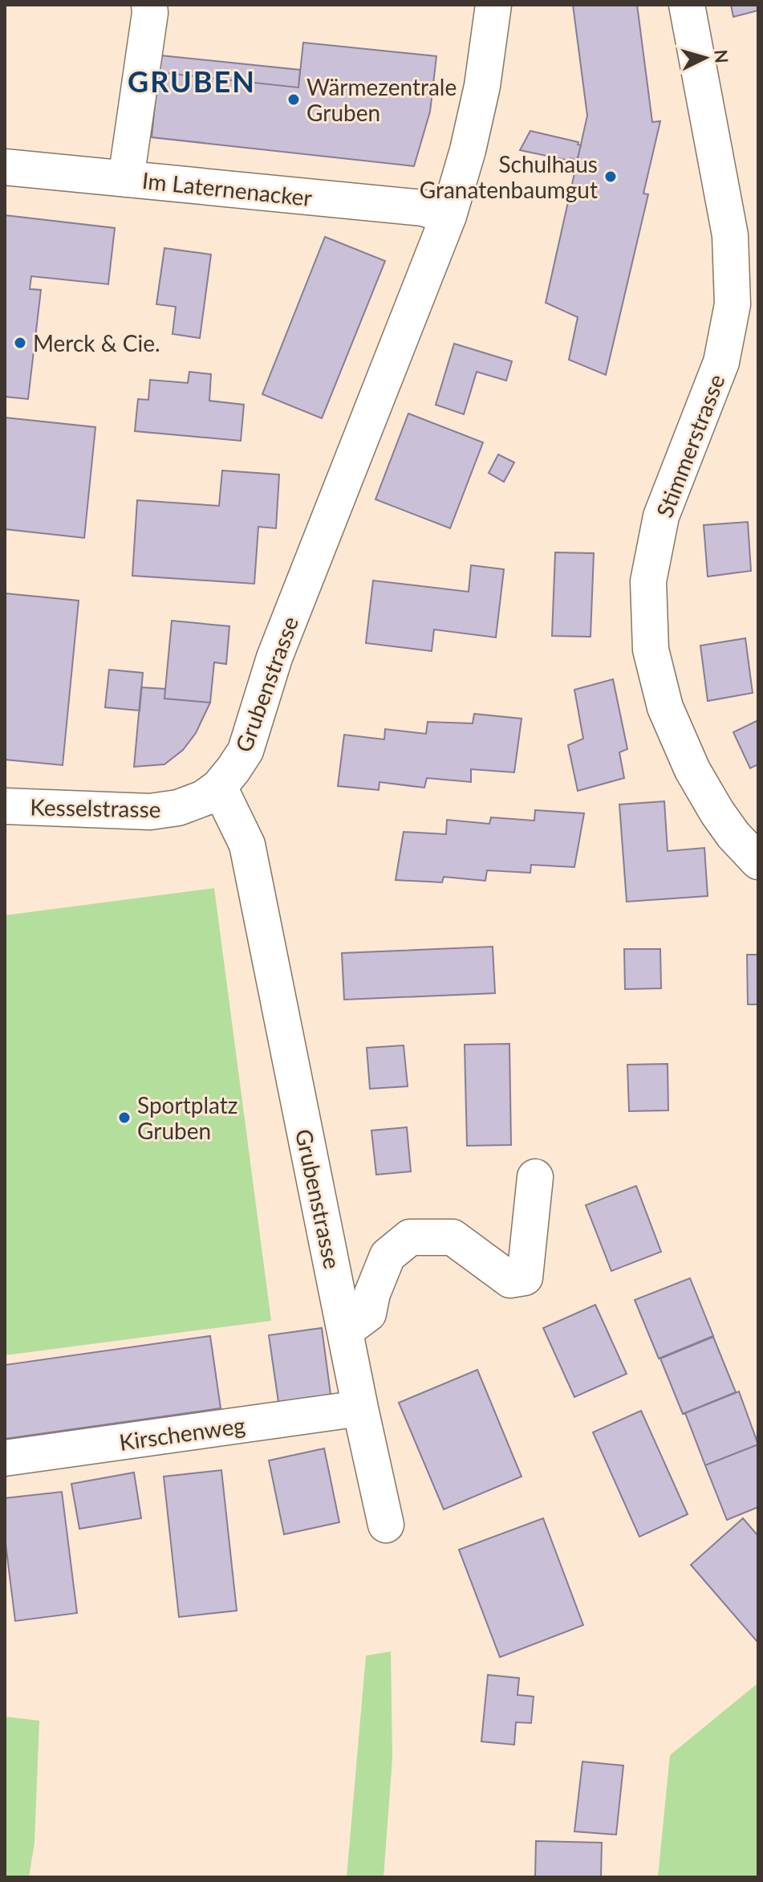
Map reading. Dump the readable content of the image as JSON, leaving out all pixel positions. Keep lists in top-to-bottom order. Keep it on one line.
{"streets":{"street":["Im Laternenacker","Stimmerstrasse","Grubenstrasse","Kesselstrasse","Kirschenweg"]},"crossings":[["Im Laternenacker","Grubenstrasse"],["Grubenstrasse","Kesselstrasse"],["Grubenstrasse","Kirschenweg"]],"districts":["GRUBEN"],"places":["Wärmezentrale Gruben","Schulhaus Granatenbaumgut","Merck & Cie.","Sportplatz Gruben"],"north":"right"}
